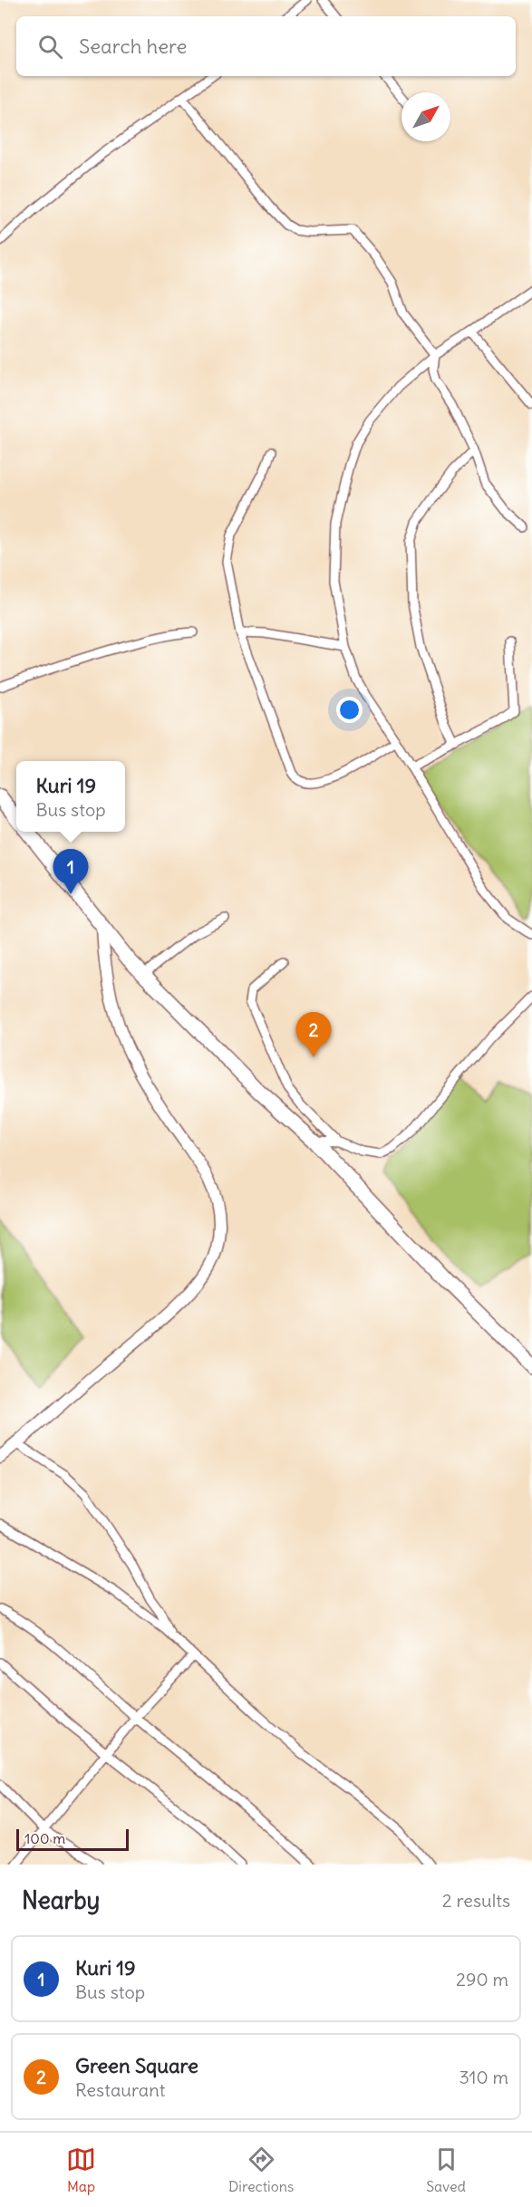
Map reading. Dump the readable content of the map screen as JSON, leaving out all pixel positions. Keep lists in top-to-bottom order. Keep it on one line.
{"scale_bar":"100 m","north":"top right","page":{"search":"Search here","popup":["Kuri 19","Bus stop"],"pins":["1","2"],"scale":"100 m","heading":["Nearby","2 results"],"list":[{"mark":"1","name":"Kuri 19","note":"Bus stop","value":"290 m"},{"mark":"2","name":"Green Square","note":"Restaurant","value":"310 m"}],"nav":["Map","Directions","Saved"]}}
